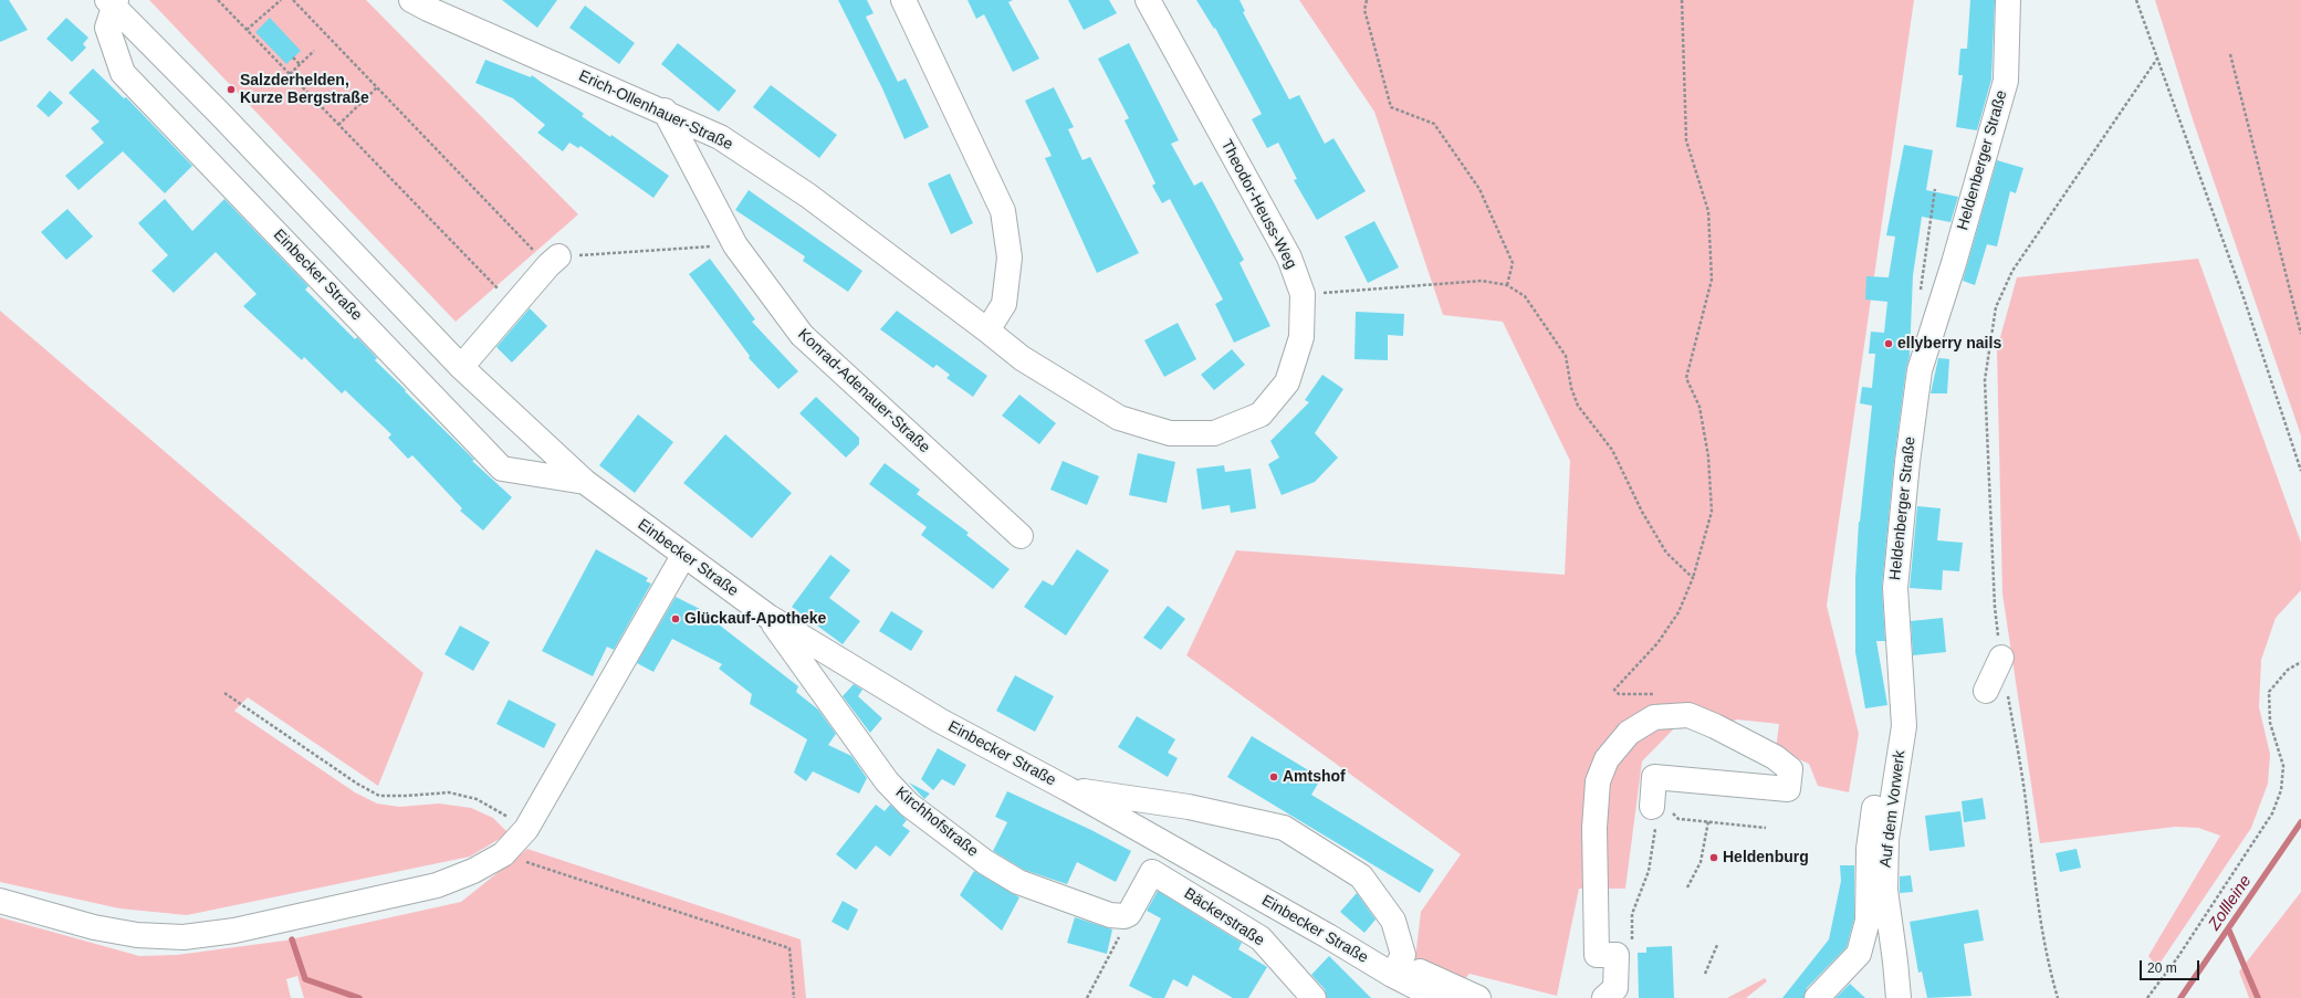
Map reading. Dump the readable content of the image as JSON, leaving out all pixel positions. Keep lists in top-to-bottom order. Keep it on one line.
{"streets":{"street":["Erich-Ollenhauer-Straße","Heldenberger Straße","Theodor-Heuss-Weg","Einbecker Straße","Konrad-Adenauer-Straße","Auf dem Vorwerk","Kirchhofstraße","Bäckerstraße"]},"crossings":[["Erich-Ollenhauer-Straße","Theodor-Heuss-Weg"],["Erich-Ollenhauer-Straße","Konrad-Adenauer-Straße"],["Heldenberger Straße","Auf dem Vorwerk"],["Einbecker Straße","Kirchhofstraße"]],"water":["Zollleine"],"places":["Salzderhelden, Kurze Bergstraße","ellyberry nails","Glückauf-Apotheke","Amtshof","Heldenburg"],"scale_bar":"20 m"}
